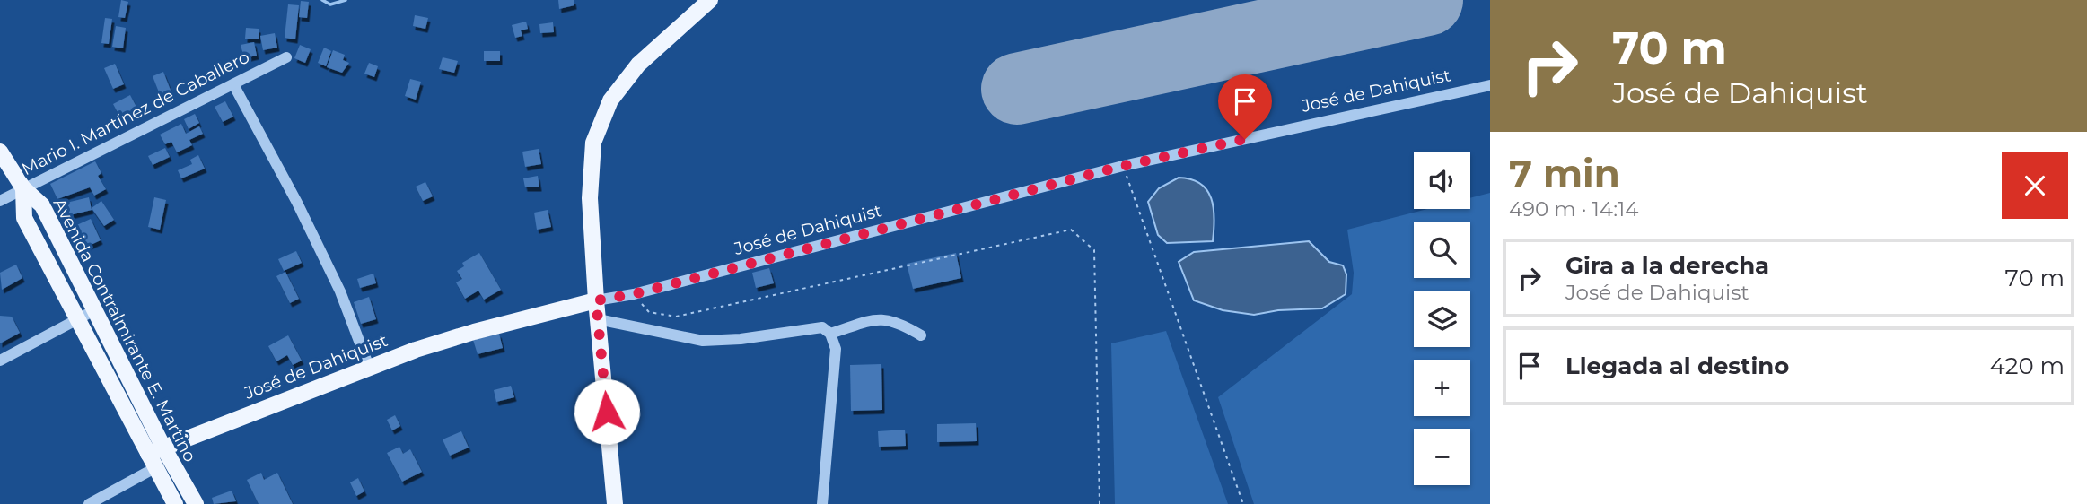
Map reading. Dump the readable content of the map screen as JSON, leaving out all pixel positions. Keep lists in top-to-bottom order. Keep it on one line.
{"streets":{"main road":["José de Dahiquist","Avenida Contralmirante E. Martino"],"street":["Mario I. Martínez de Caballero"]},"crossings":[["José de Dahiquist","Avenida Contralmirante E. Martino"],["Mario I. Martínez de Caballero","Avenida Contralmirante E. Martino"]],"page":{"turn":["70 m","José de Dahiquist"],"heading":["7 min","490 m · 14:14"],"map_buttons":["+","−"],"list":[{"name":"Gira a la derecha","note":"José de Dahiquist","value":"70 m"},{"name":"Llegada al destino","value":"420 m"}]}}
